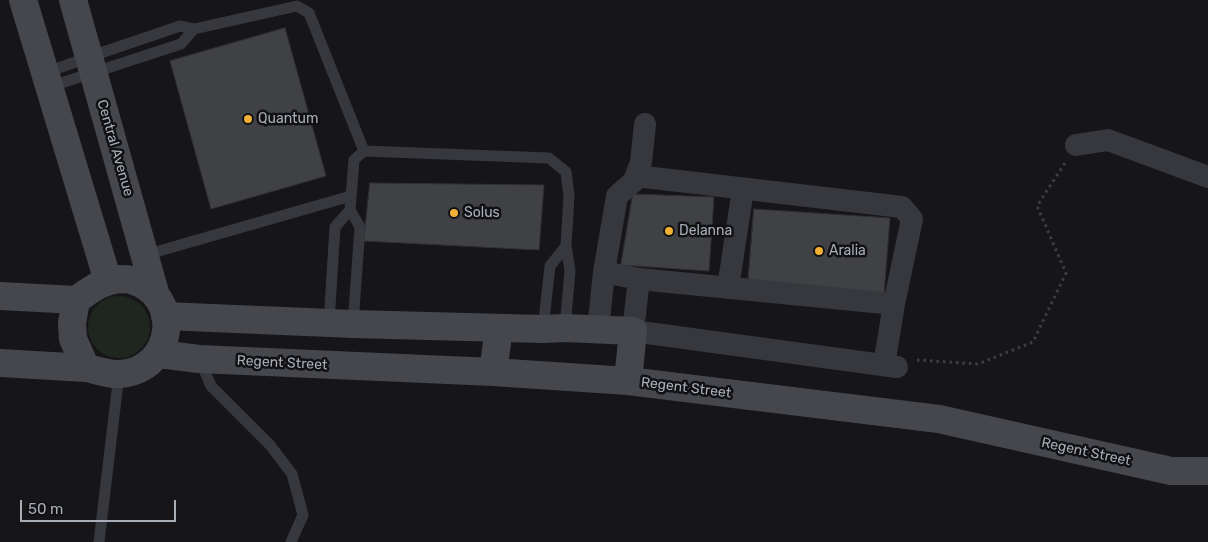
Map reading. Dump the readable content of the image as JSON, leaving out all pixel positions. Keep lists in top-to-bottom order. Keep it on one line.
{"streets":{"main road":["Central Avenue","Regent Street"]},"crossings":[["Central Avenue","Regent Street"]],"places":["Quantum","Solus","Delanna","Aralia"],"scale_bar":"50 m"}
